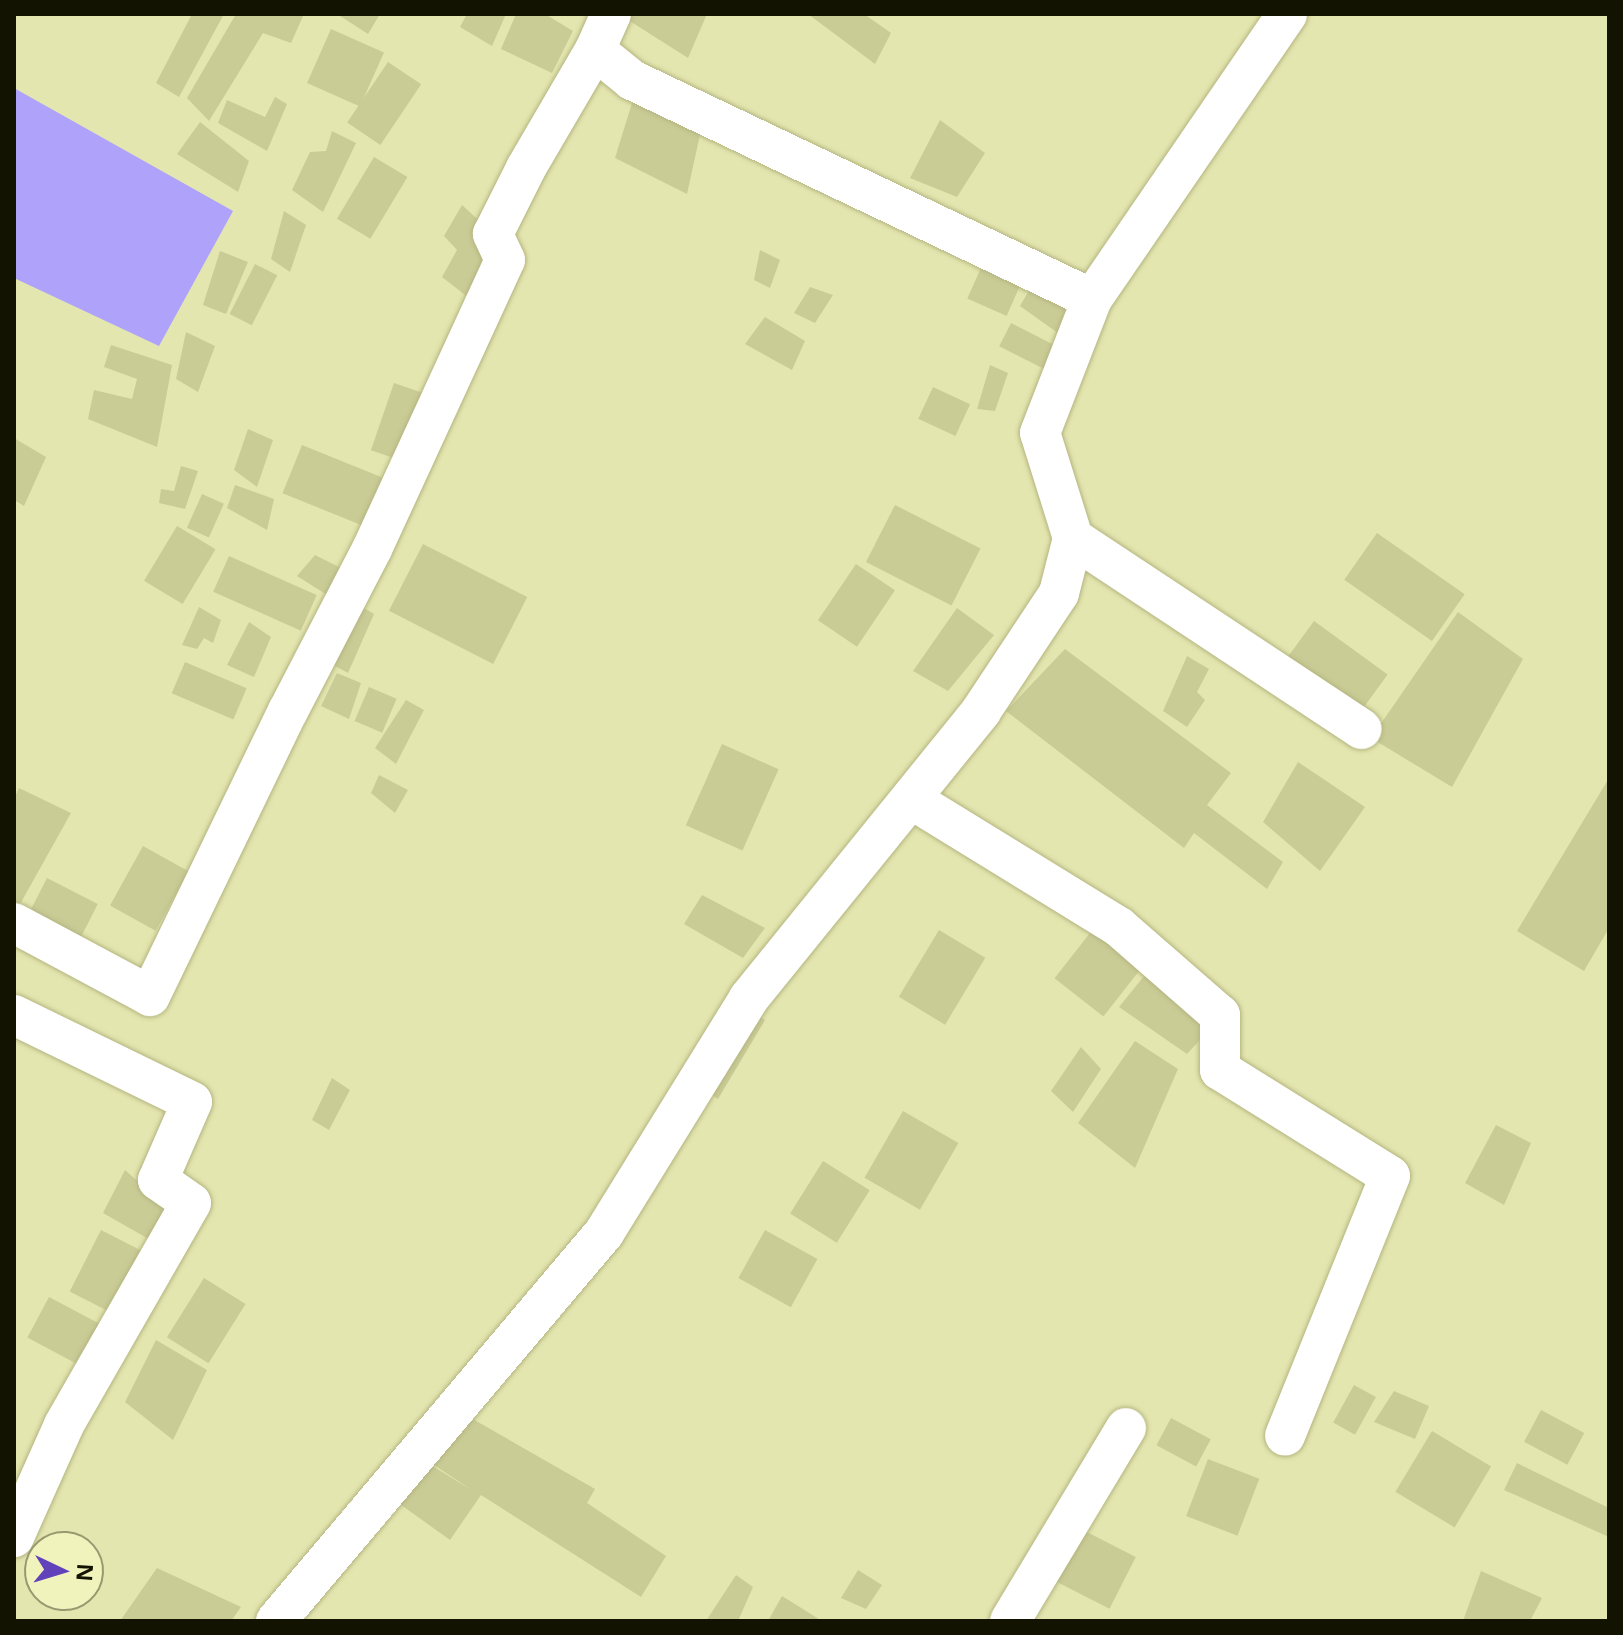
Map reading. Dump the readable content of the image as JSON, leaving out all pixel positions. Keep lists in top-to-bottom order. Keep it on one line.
{"north":"right"}
